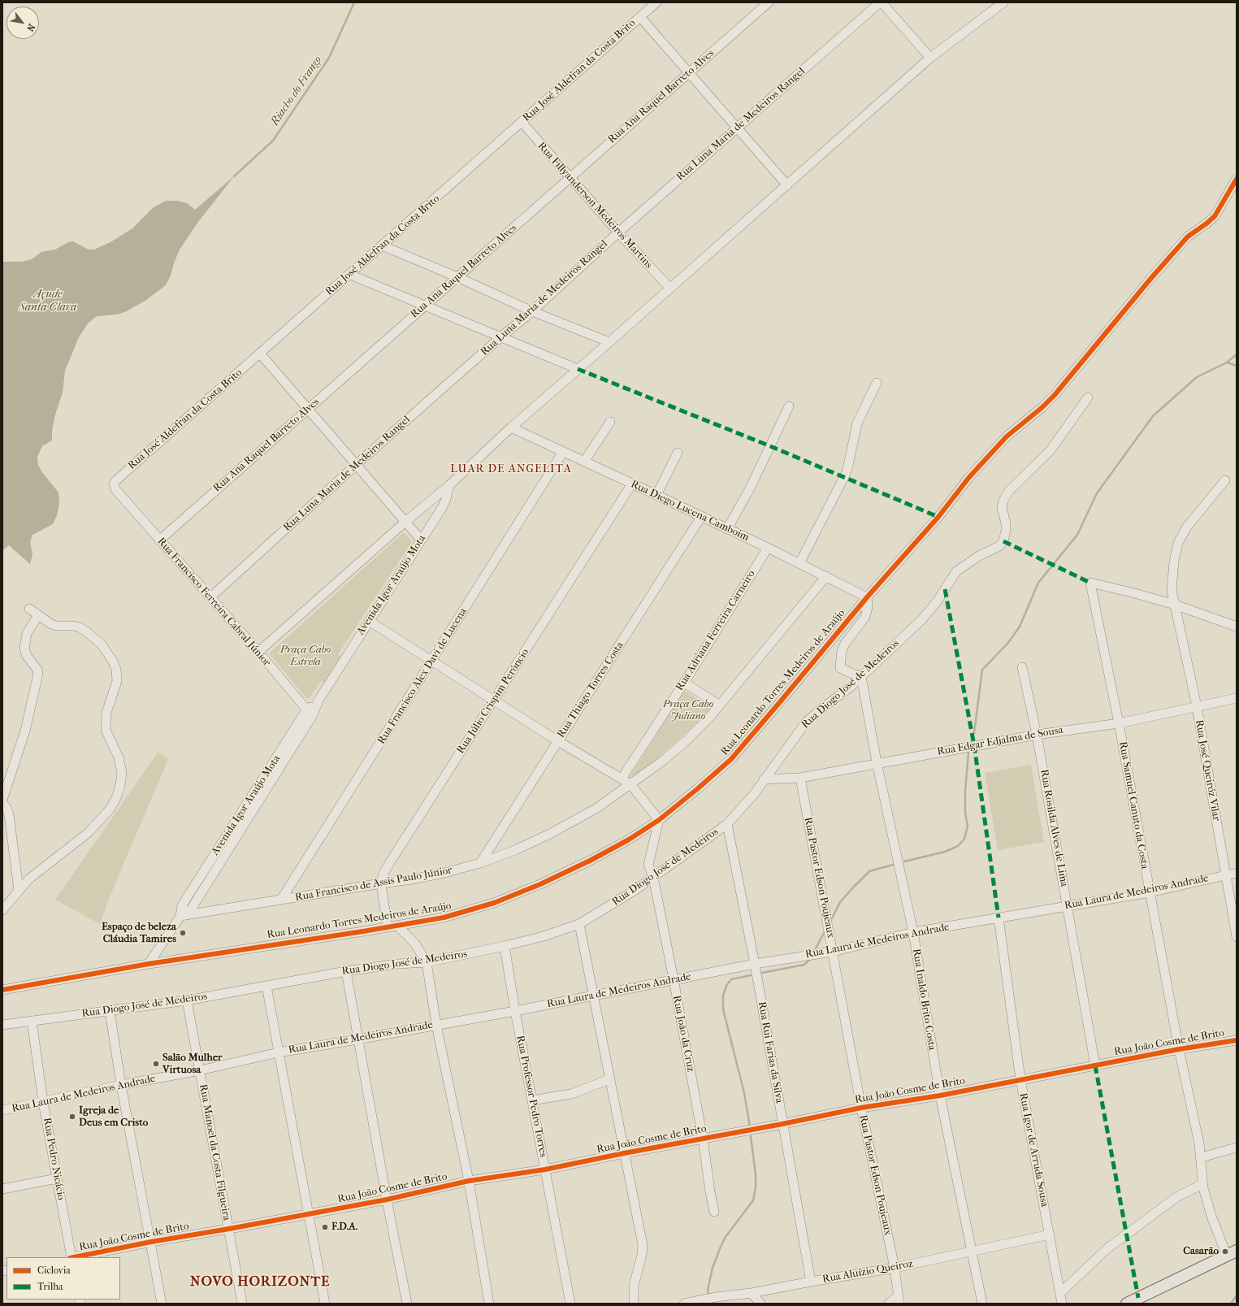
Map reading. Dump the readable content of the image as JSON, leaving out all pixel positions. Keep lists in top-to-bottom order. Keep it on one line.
{"streets":{"street":["Rua José Aldefran da Costa Brito","Rua Ana Raquel Barreto Alves","Rua Luna Maria de Medeiros Rangel","Rua Fillyanderson Medeiros Martins","Rua Diego Lucena Camboim","Avenida Igor Araújo Mota","Rua Francisco Ferreira Cabral Júnior","Rua Adriana Ferreira Carneiro","Rua Francisco Alex Davi de Lucena","Rua Leonardo Torres Medeiros de Araújo","Rua Diogo José de Medeiros","Rua Thiago Torres Costa","Rua Júlio Crispim Perôncio","Rua Edgar Edjalma de Sousa","Rua José Queiróz Vilar","Rua Samuel Canuto da Costa","Rua Rosilda Alves de Lima","Rua Pastor Edson Poujeaux","Rua Francisco de Assis Paulo Júnior","Rua Laura de Medeiros Andrade","Rua Inaldo Brito Costa","Rua João da Cruz","Rua João Cosme de Brito","Rua Rui Farias da Silva","Rua Professor Pedro Torres","Rua Igor de Arruda Sousa","Rua Manoel da Costa Filgueira","Rua Pedro Nicácio","Rua Aluízio Queiroz"]},"crossings":[["Rua José Aldefran da Costa Brito","Rua Fillyanderson Medeiros Martins"],["Rua José Aldefran da Costa Brito","Rua Francisco Ferreira Cabral Júnior"],["Rua Ana Raquel Barreto Alves","Rua Fillyanderson Medeiros Martins"],["Rua Ana Raquel Barreto Alves","Rua Francisco Ferreira Cabral Júnior"],["Rua Luna Maria de Medeiros Rangel","Rua Fillyanderson Medeiros Martins"],["Rua Luna Maria de Medeiros Rangel","Rua Francisco Ferreira Cabral Júnior"],["Rua Diego Lucena Camboim","Rua Adriana Ferreira Carneiro"],["Rua Diego Lucena Camboim","Rua Francisco Alex Davi de Lucena"],["Rua Diego Lucena Camboim","Rua Leonardo Torres Medeiros de Araújo"],["Rua Diego Lucena Camboim","Rua Thiago Torres Costa"],["Rua Diego Lucena Camboim","Rua Júlio Crispim Perôncio"],["Rua Diego Lucena Camboim","Rua Francisco de Assis Paulo Júnior"],["Avenida Igor Araújo Mota","Rua Francisco Ferreira Cabral Júnior"],["Avenida Igor Araújo Mota","Rua Leonardo Torres Medeiros de Araújo"],["Avenida Igor Araújo Mota","Rua Francisco de Assis Paulo Júnior"],["Rua Francisco Alex Davi de Lucena","Rua Francisco de Assis Paulo Júnior"],["Rua Leonardo Torres Medeiros de Araújo","Rua João da Cruz"],["Rua Diogo José de Medeiros","Rua Edgar Edjalma de Sousa"],["Rua Diogo José de Medeiros","Rua Inaldo Brito Costa"],["Rua Diogo José de Medeiros","Rua João da Cruz"],["Rua Diogo José de Medeiros","Rua Rui Farias da Silva"],["Rua Diogo José de Medeiros","Rua Professor Pedro Torres"],["Rua Diogo José de Medeiros","Rua Manoel da Costa Filgueira"],["Rua Diogo José de Medeiros","Rua Pedro Nicácio"],["Rua Thiago Torres Costa","Rua Francisco de Assis Paulo Júnior"],["Rua Júlio Crispim Perôncio","Rua Francisco de Assis Paulo Júnior"],["Rua Edgar Edjalma de Sousa","Rua José Queiróz Vilar"],["Rua Edgar Edjalma de Sousa","Rua Samuel Canuto da Costa"],["Rua Edgar Edjalma de Sousa","Rua Rosilda Alves de Lima"],["Rua Edgar Edjalma de Sousa","Rua Pastor Edson Poujeaux"],["Rua Edgar Edjalma de Sousa","Rua Inaldo Brito Costa"],["Rua José Queiróz Vilar","Rua Samuel Canuto da Costa"],["Rua José Queiróz Vilar","Rua Laura de Medeiros Andrade"],["Rua Samuel Canuto da Costa","Rua Laura de Medeiros Andrade"],["Rua Samuel Canuto da Costa","Rua João Cosme de Brito"],["Rua Rosilda Alves de Lima","Rua Laura de Medeiros Andrade"],["Rua Rosilda Alves de Lima","Rua João Cosme de Brito"],["Rua Pastor Edson Poujeaux","Rua Laura de Medeiros Andrade"],["Rua Pastor Edson Poujeaux","Rua João Cosme de Brito"],["Rua Pastor Edson Poujeaux","Rua Aluízio Queiroz"],["Rua Laura de Medeiros Andrade","Rua Inaldo Brito Costa"],["Rua Laura de Medeiros Andrade","Rua João da Cruz"],["Rua Laura de Medeiros Andrade","Rua Rui Farias da Silva"],["Rua Laura de Medeiros Andrade","Rua Professor Pedro Torres"],["Rua Laura de Medeiros Andrade","Rua Igor de Arruda Sousa"],["Rua Laura de Medeiros Andrade","Rua Manoel da Costa Filgueira"],["Rua Laura de Medeiros Andrade","Rua Pedro Nicácio"],["Rua Inaldo Brito Costa","Rua João Cosme de Brito"],["Rua Inaldo Brito Costa","Rua Aluízio Queiroz"],["Rua João da Cruz","Rua João Cosme de Brito"],["Rua João Cosme de Brito","Rua Rui Farias da Silva"],["Rua João Cosme de Brito","Rua Professor Pedro Torres"],["Rua João Cosme de Brito","Rua Igor de Arruda Sousa"],["Rua João Cosme de Brito","Rua Manoel da Costa Filgueira"],["Rua Rui Farias da Silva","Rua Aluízio Queiroz"],["Rua Igor de Arruda Sousa","Rua Aluízio Queiroz"]],"districts":["LUAR DE ANGELITA","NOVO HORIZONTE"],"water":["Riacho do Frango","Açude Santa Clara"],"parks":["Praça Cabo Estrela","Praça Cabo Juliano"],"places":["Espaço de beleza Cláudia Tamires","Salão Mulher Virtuosa","Igreja de Deus em Cristo","F.D.A.","Casarão"],"legend":["Ciclovia","Trilha"],"north":"bottom right"}
